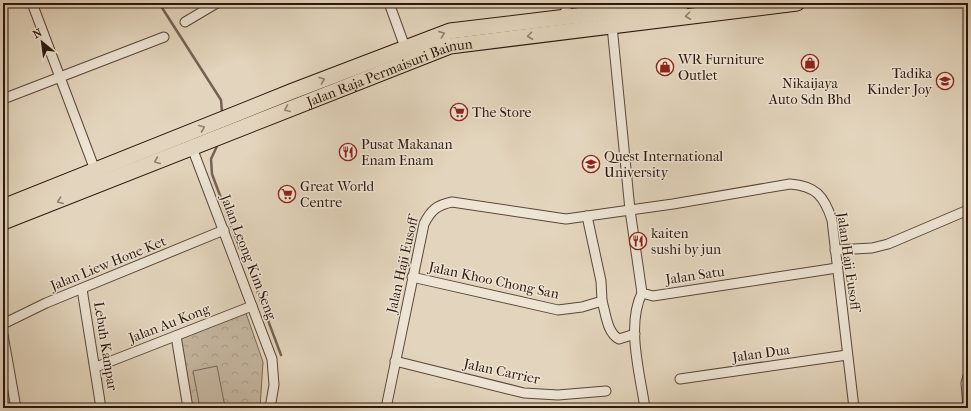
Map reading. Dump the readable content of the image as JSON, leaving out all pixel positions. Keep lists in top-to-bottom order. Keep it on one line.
{"streets":{"main road":["Jalan Raja Permaisuri Bainun"],"street":["Jalan Leong Kim Seng","Jalan Haji Eusoff","Jalan Liew Hone Ket","Jalan Satu","Jalan Khoo Chong San","Jalan Au Kong","Lebuh Kampar","Jalan Dua","Jalan Carrier"]},"crossings":[["Jalan Raja Permaisuri Bainun","Jalan Leong Kim Seng"],["Jalan Leong Kim Seng","Jalan Liew Hone Ket"],["Jalan Leong Kim Seng","Jalan Au Kong"],["Jalan Haji Eusoff","Jalan Satu"],["Jalan Haji Eusoff","Jalan Khoo Chong San"],["Jalan Haji Eusoff","Jalan Dua"],["Jalan Haji Eusoff","Jalan Carrier"],["Jalan Liew Hone Ket","Lebuh Kampar"],["Jalan Au Kong","Lebuh Kampar"]],"places":{"shop":["Nikaijaya Auto Sdn Bhd","WR Furniture Outlet"],"school or university":["Tadika Kinder Joy","Quest International University"],"supermarket":["The Store","Great World Centre"],"restaurant":["Pusat Makanan Enam Enam","kaiten sushi by jun"]},"north":"top left"}
